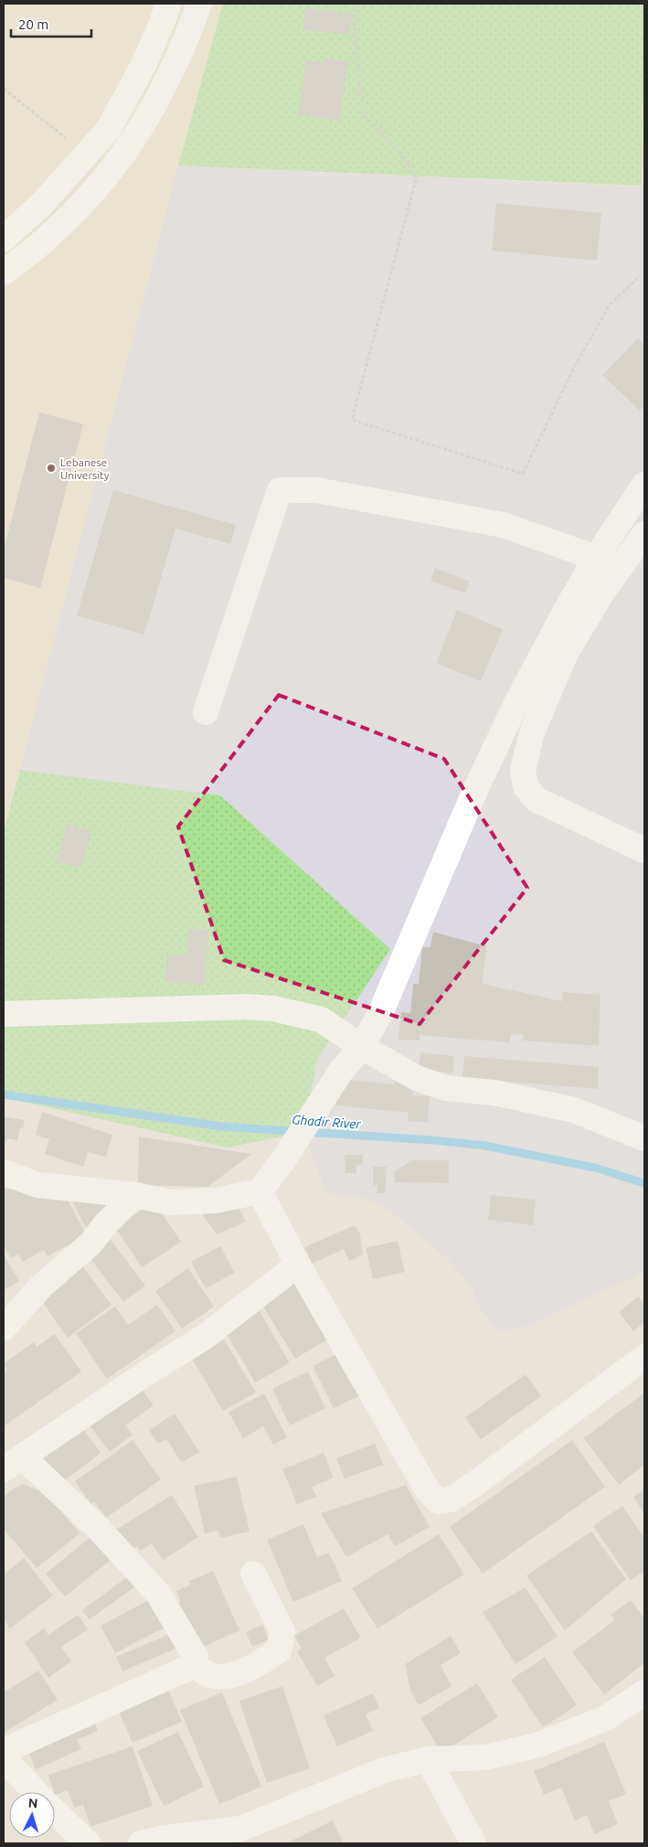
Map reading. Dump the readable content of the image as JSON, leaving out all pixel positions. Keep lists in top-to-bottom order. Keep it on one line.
{"water":["Ghadir River"],"places":["Lebanese University"],"scale_bar":"20 m","north":"top"}
